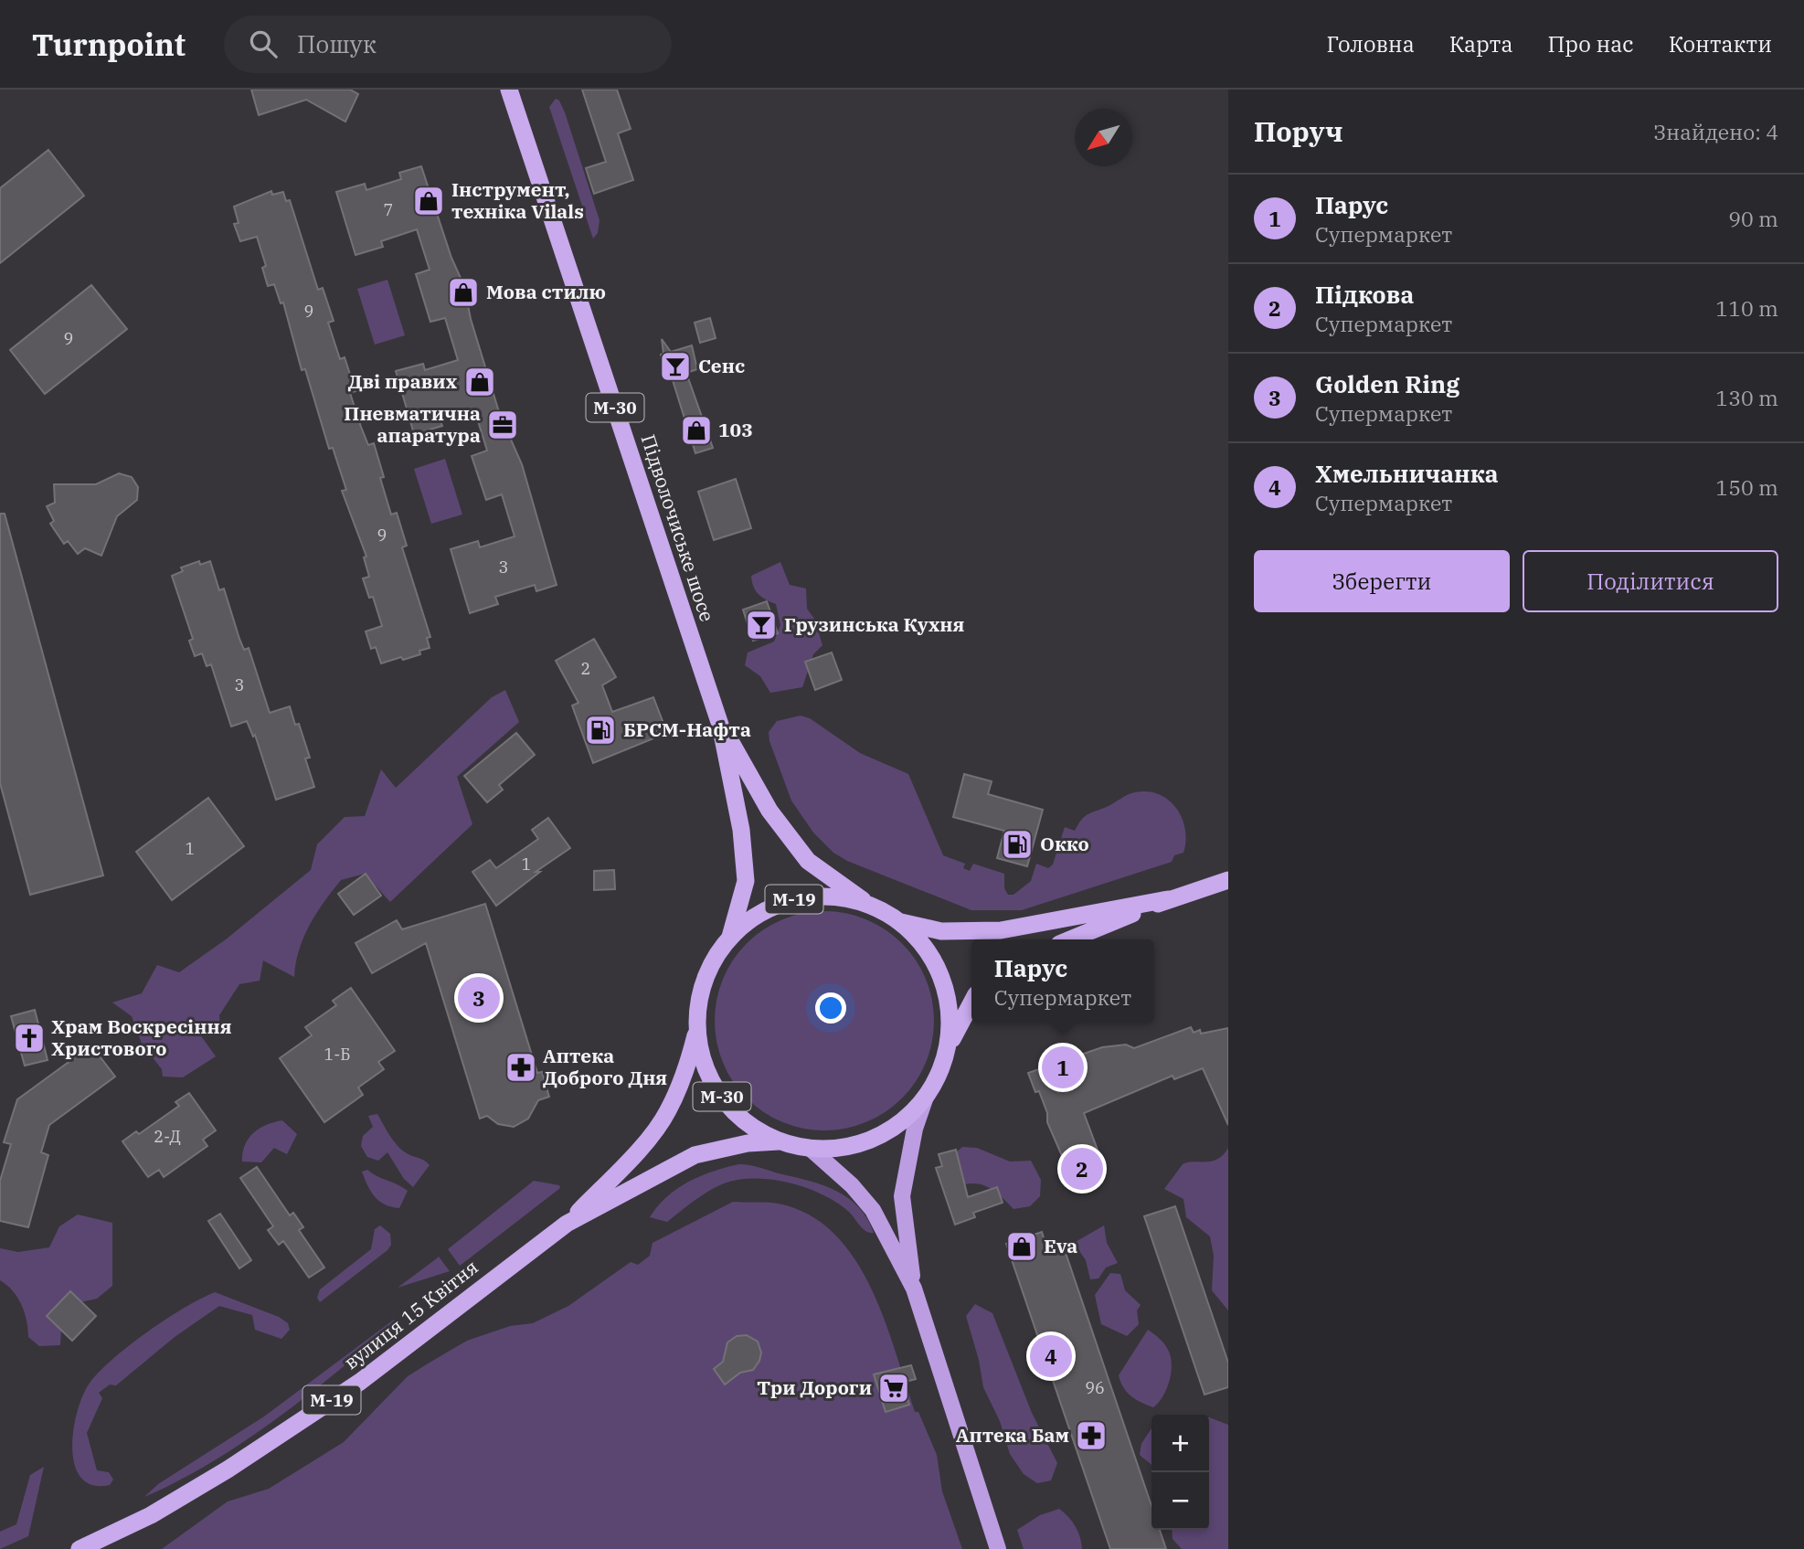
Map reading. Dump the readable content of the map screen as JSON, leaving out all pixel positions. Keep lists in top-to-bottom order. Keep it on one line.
{"streets":{"highway":["М-30","Підволочиське шосе","М-19","вулиця 15 Квітня"]},"crossings":[["М-30","М-19"],["М-30","вулиця 15 Квітня"],["Підволочиське шосе","М-19"],["М-19","вулиця 15 Квітня"]],"places":{"shop":["Інструмент, техніка Vilals","Мова стилю","Дві правих","103","Eva"],"bar":["Сенс","Грузинська Кухня"],"office":["Пневматична апаратура"],"fuel station":["БРСМ-Нафта","Окко"],"church":["Храм Воскресіння Христового"],"pharmacy":["Аптека Доброго Дня","Аптека Бам"],"supermarket":["Три Дороги"]},"house_numbers":["7","9","9","9","3","2","3","1","1","1-Б","2-Д","96"],"north":"bottom left","page":{"header":"Turnpoint","search":"Пошук","nav":["Головна","Карта","Про нас","Контакти"],"heading":["Поруч","Знайдено: 4"],"list":[{"mark":"1","name":"Парус","note":"Супермаркет","value":"90 m"},{"mark":"2","name":"Підкова","note":"Супермаркет","value":"110 m"},{"mark":"3","name":"Golden Ring","note":"Супермаркет","value":"130 m"},{"mark":"4","name":"Хмельничанка","note":"Супермаркет","value":"150 m"}],"buttons":["Зберегти","Поділитися"],"popup":["Парус","Супермаркет"],"pins":["3","1","2","4"],"map_buttons":["+","−"]}}
